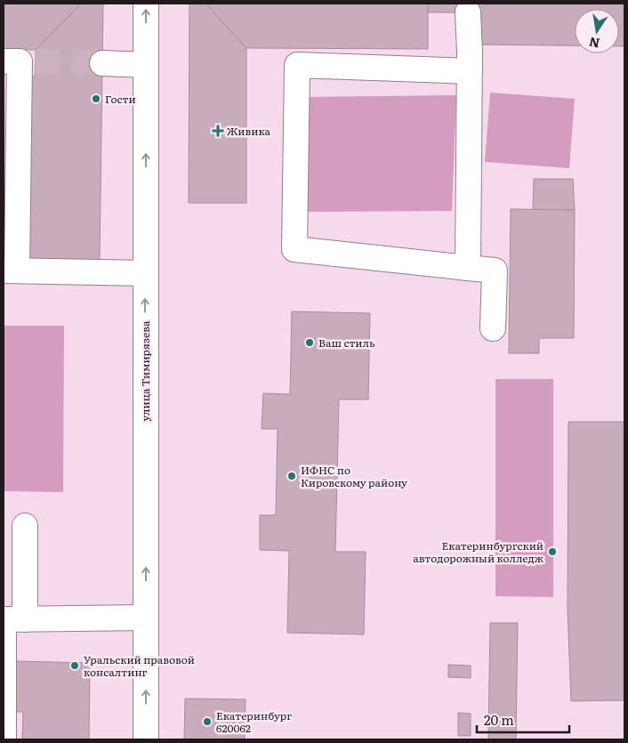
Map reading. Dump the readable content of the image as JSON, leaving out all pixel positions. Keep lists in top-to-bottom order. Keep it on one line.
{"streets":{"street":["улица Тимирязева"]},"places":{"other":["Гости","Ваш стиль","ИФНС по Кировскому району","Екатеринбургский автодорожный колледж","Уральский правовой консалтинг","Екатеринбург 620062"],"health":["Живика"]},"scale_bar":"20 m","north":"bottom"}
